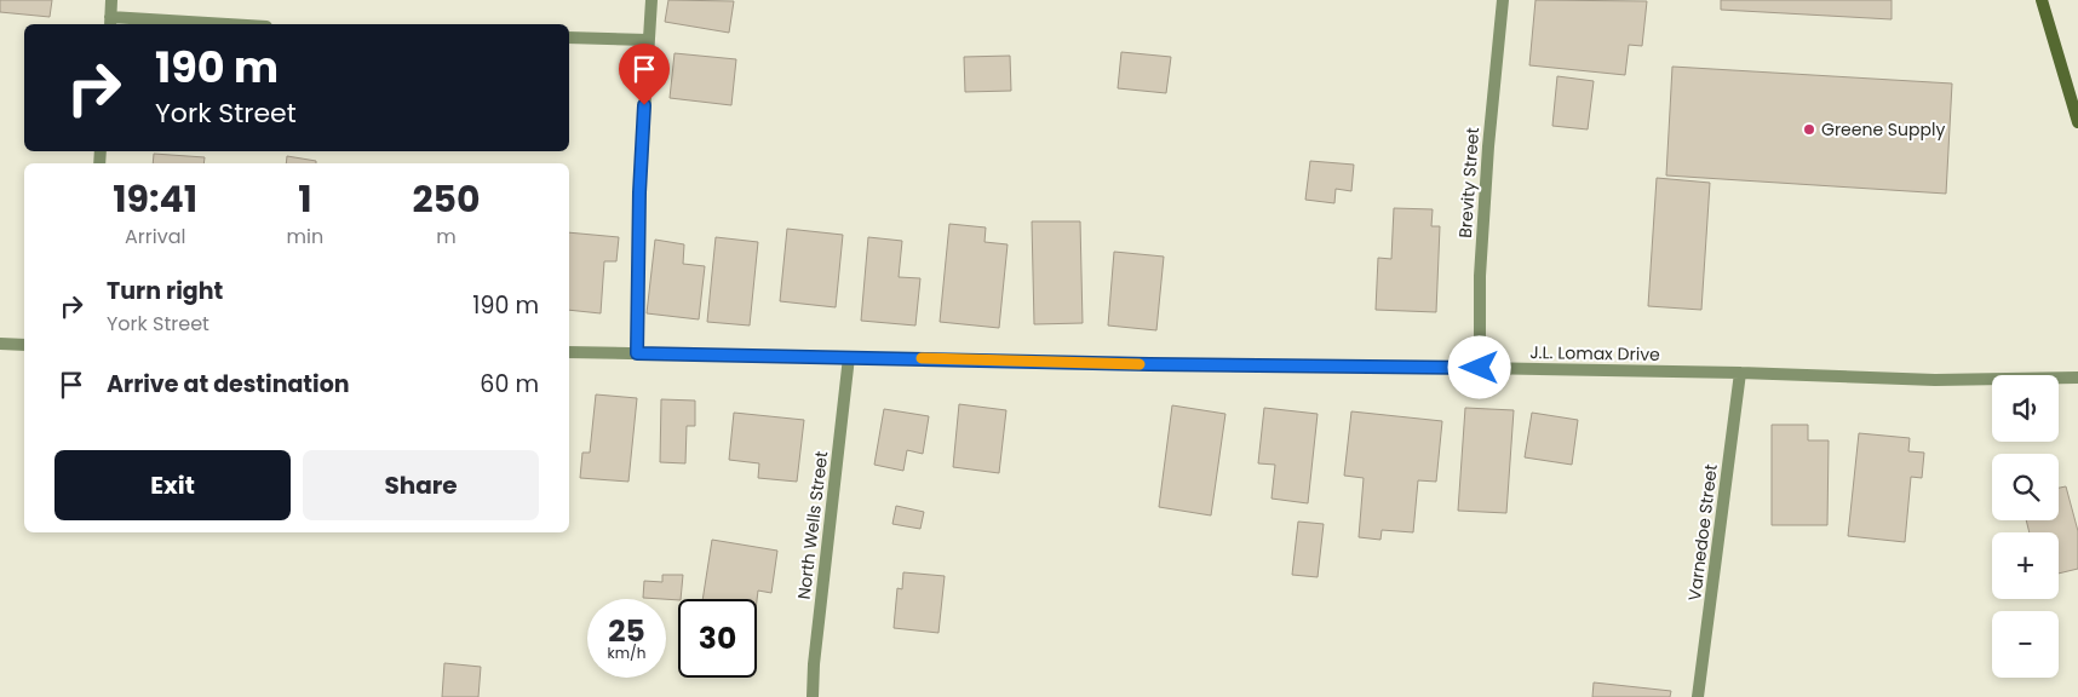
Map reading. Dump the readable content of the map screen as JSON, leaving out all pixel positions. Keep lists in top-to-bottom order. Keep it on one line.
{"streets":{"street":["Brevity Street","J.L. Lomax Drive","North Wells Street","Varnedoe Street"]},"crossings":[["Brevity Street","J.L. Lomax Drive"],["J.L. Lomax Drive","North Wells Street"],["J.L. Lomax Drive","Varnedoe Street"]],"places":["Greene Supply"],"page":{"turn":["190 m","York Street"],"eta":["19:41","Arrival","1","min","250","m"],"list":[{"name":"Turn right","note":"York Street","value":"190 m"},{"name":"Arrive at destination","value":"60 m"}],"map_buttons":["+","−"],"buttons":["Exit","Share"],"speed":"25 km/h","limit":"30"}}
